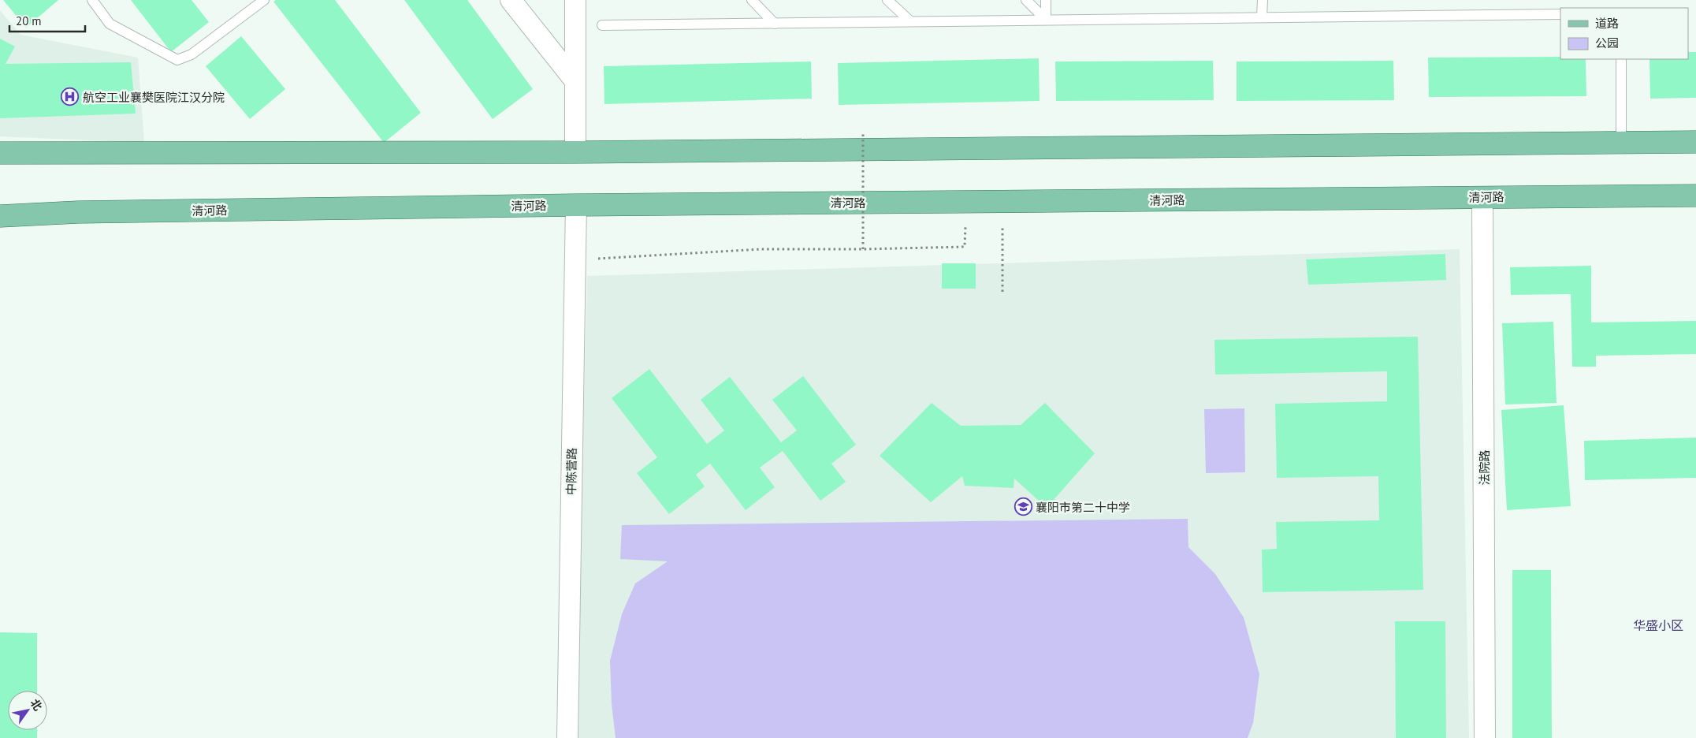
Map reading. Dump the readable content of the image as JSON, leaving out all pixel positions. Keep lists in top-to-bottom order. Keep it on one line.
{"streets":{"main road":["清河路"],"street":["法院路","中陈营路"]},"crossings":[["清河路","法院路"],["清河路","中陈营路"]],"districts":["华盛小区"],"places":{"hospital":["航空工业襄樊医院江汉分院"],"school or university":["襄阳市第二十中学"]},"legend":["道路","公园"],"scale_bar":"20 m","north":"top right"}
